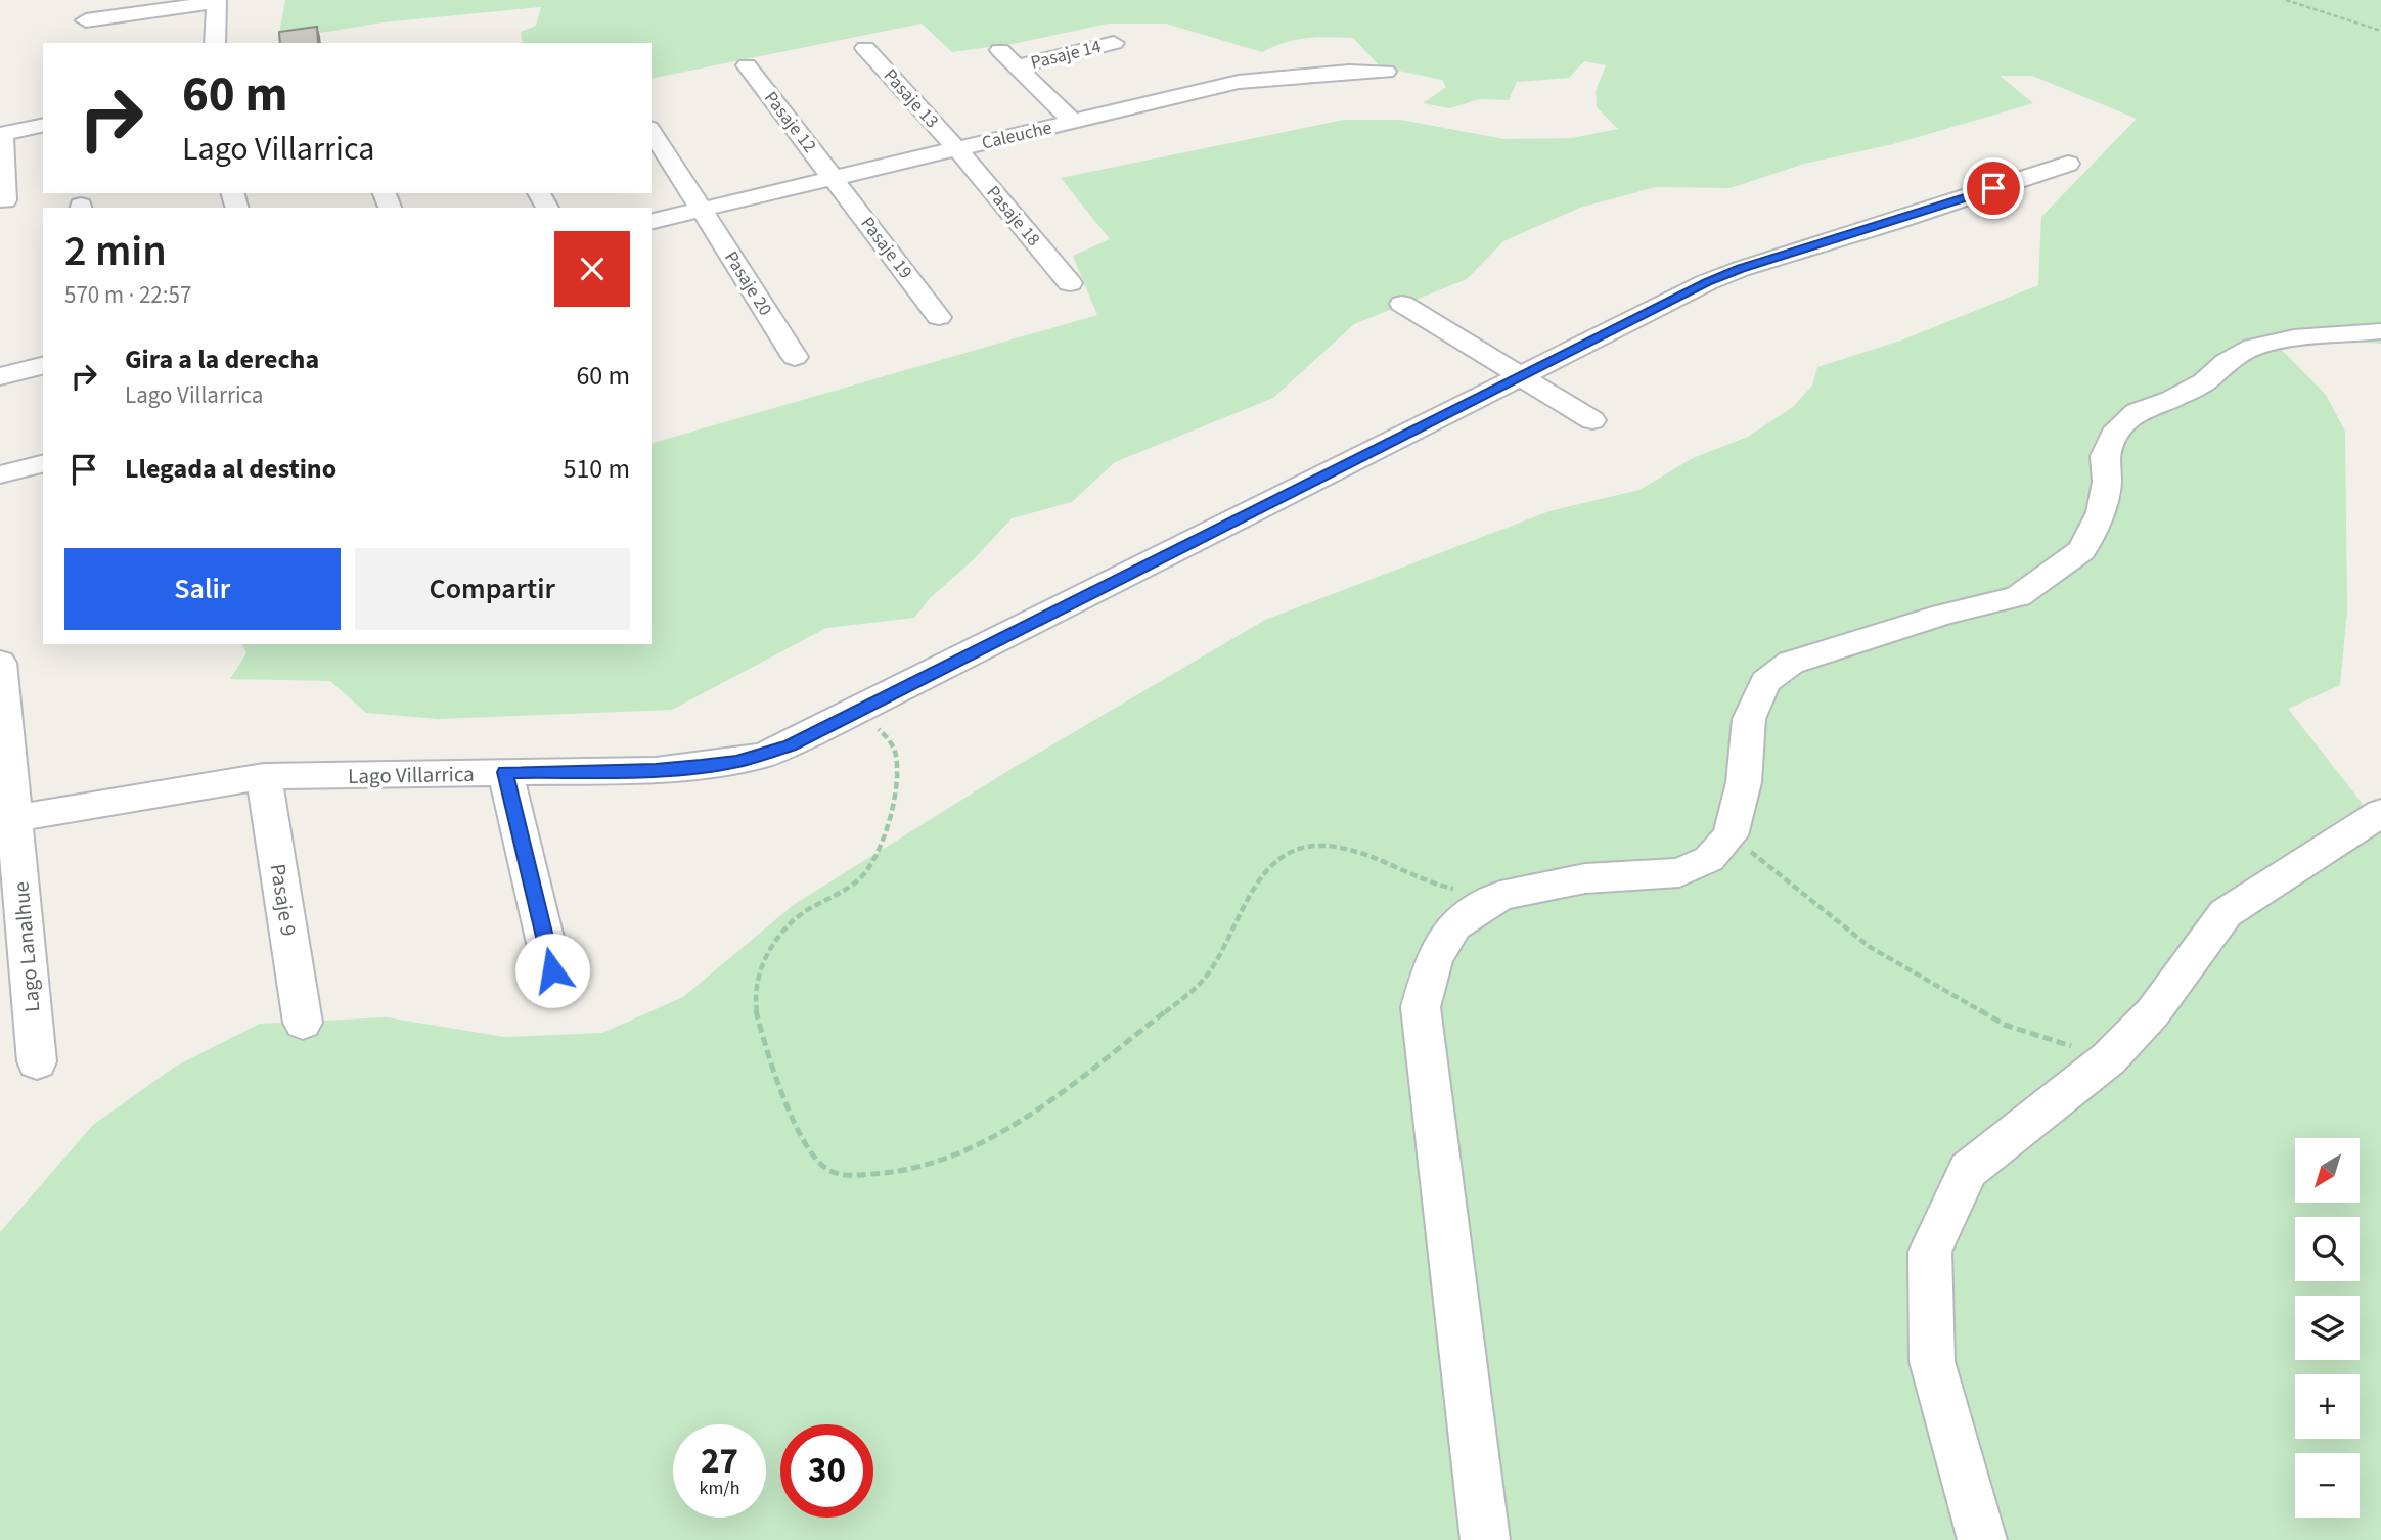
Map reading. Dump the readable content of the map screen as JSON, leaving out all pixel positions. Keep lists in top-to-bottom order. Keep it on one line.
{"streets":{"street":["Pasaje 14","Pasaje 13","Pasaje 12","Caleuche","Pasaje 18","Pasaje 19","Pasaje 20","Lago Villarrica","Pasaje 9","Lago Lanalhue"]},"crossings":[["Pasaje 14","Caleuche"],["Pasaje 13","Caleuche"],["Pasaje 13","Pasaje 18"],["Pasaje 12","Caleuche"],["Pasaje 12","Pasaje 19"],["Caleuche","Pasaje 18"],["Caleuche","Pasaje 19"],["Caleuche","Pasaje 20"],["Lago Villarrica","Pasaje 9"],["Lago Villarrica","Lago Lanalhue"]],"north":"bottom left","page":{"turn":["60 m","Lago Villarrica"],"heading":["2 min","570 m · 22:57"],"list":[{"name":"Gira a la derecha","note":"Lago Villarrica","value":"60 m"},{"name":"Llegada al destino","value":"510 m"}],"buttons":["Salir","Compartir"],"map_buttons":["+","−"],"speed":"27 km/h","limit":"30"}}
